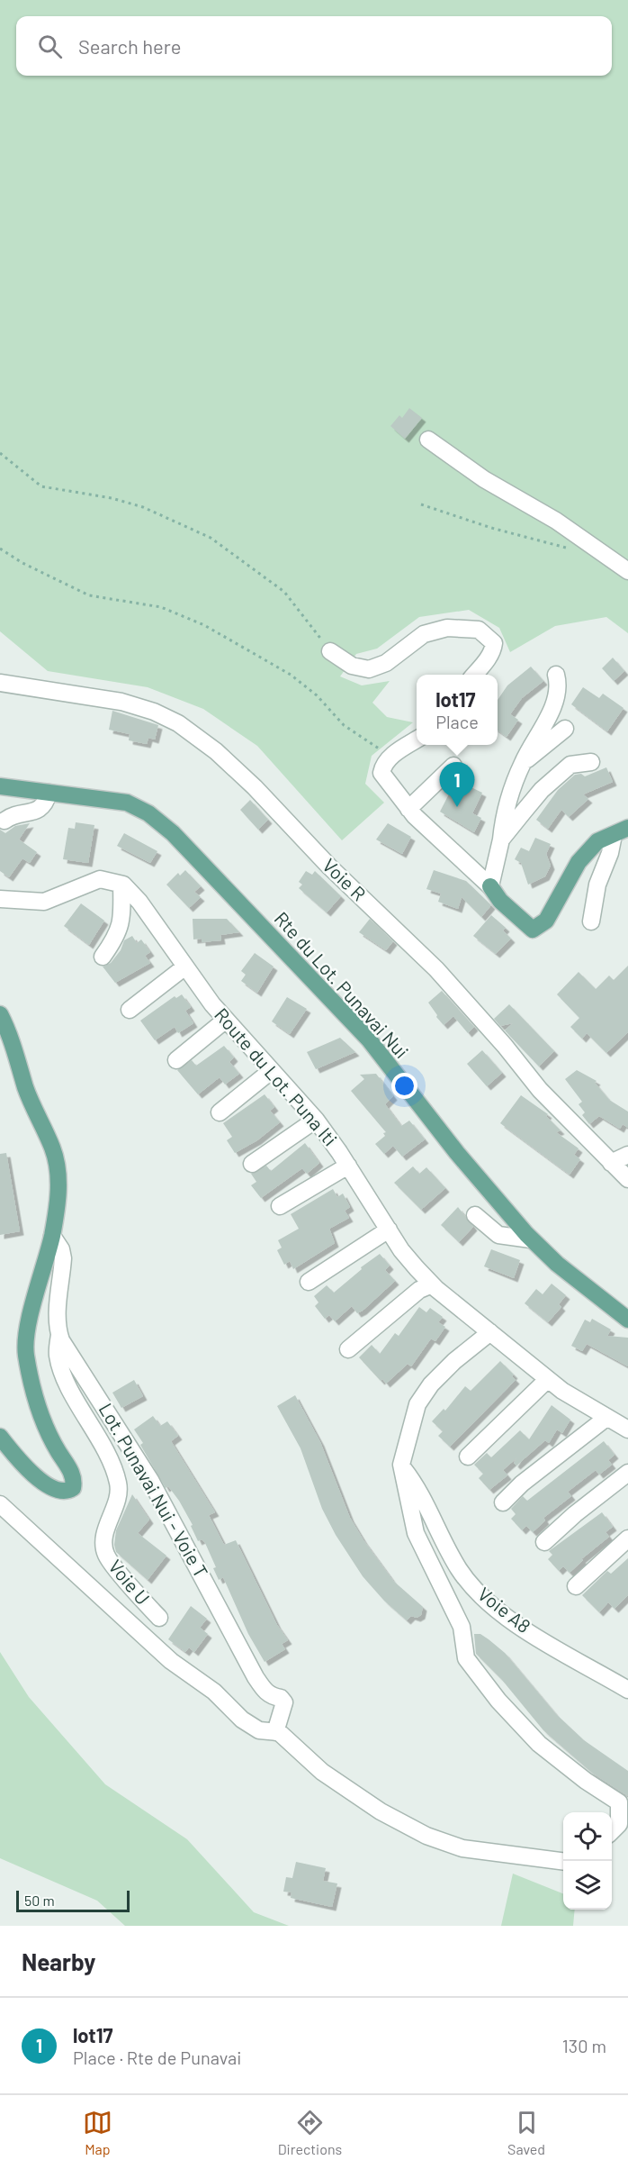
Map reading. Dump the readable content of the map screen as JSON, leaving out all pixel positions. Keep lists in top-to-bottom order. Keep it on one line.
{"streets":{"main road":["Rte du Lot. Punavai Nui"],"street":["Voie R","Route du Lot. Puna Iti","Lot. Punavai Nui - Voie T","Voie U","Voie A8"]},"crossings":[["Route du Lot. Puna Iti","Voie A8"],["Lot. Punavai Nui - Voie T","Voie U"]],"scale_bar":"50 m","page":{"search":"Search here","popup":["lot17","Place"],"pins":"1","scale":"50 m","heading":"Nearby","list":[{"mark":"1","name":"lot17","note":"Place · Rte de Punavai","value":"130 m"}],"nav":["Map","Directions","Saved"]}}
